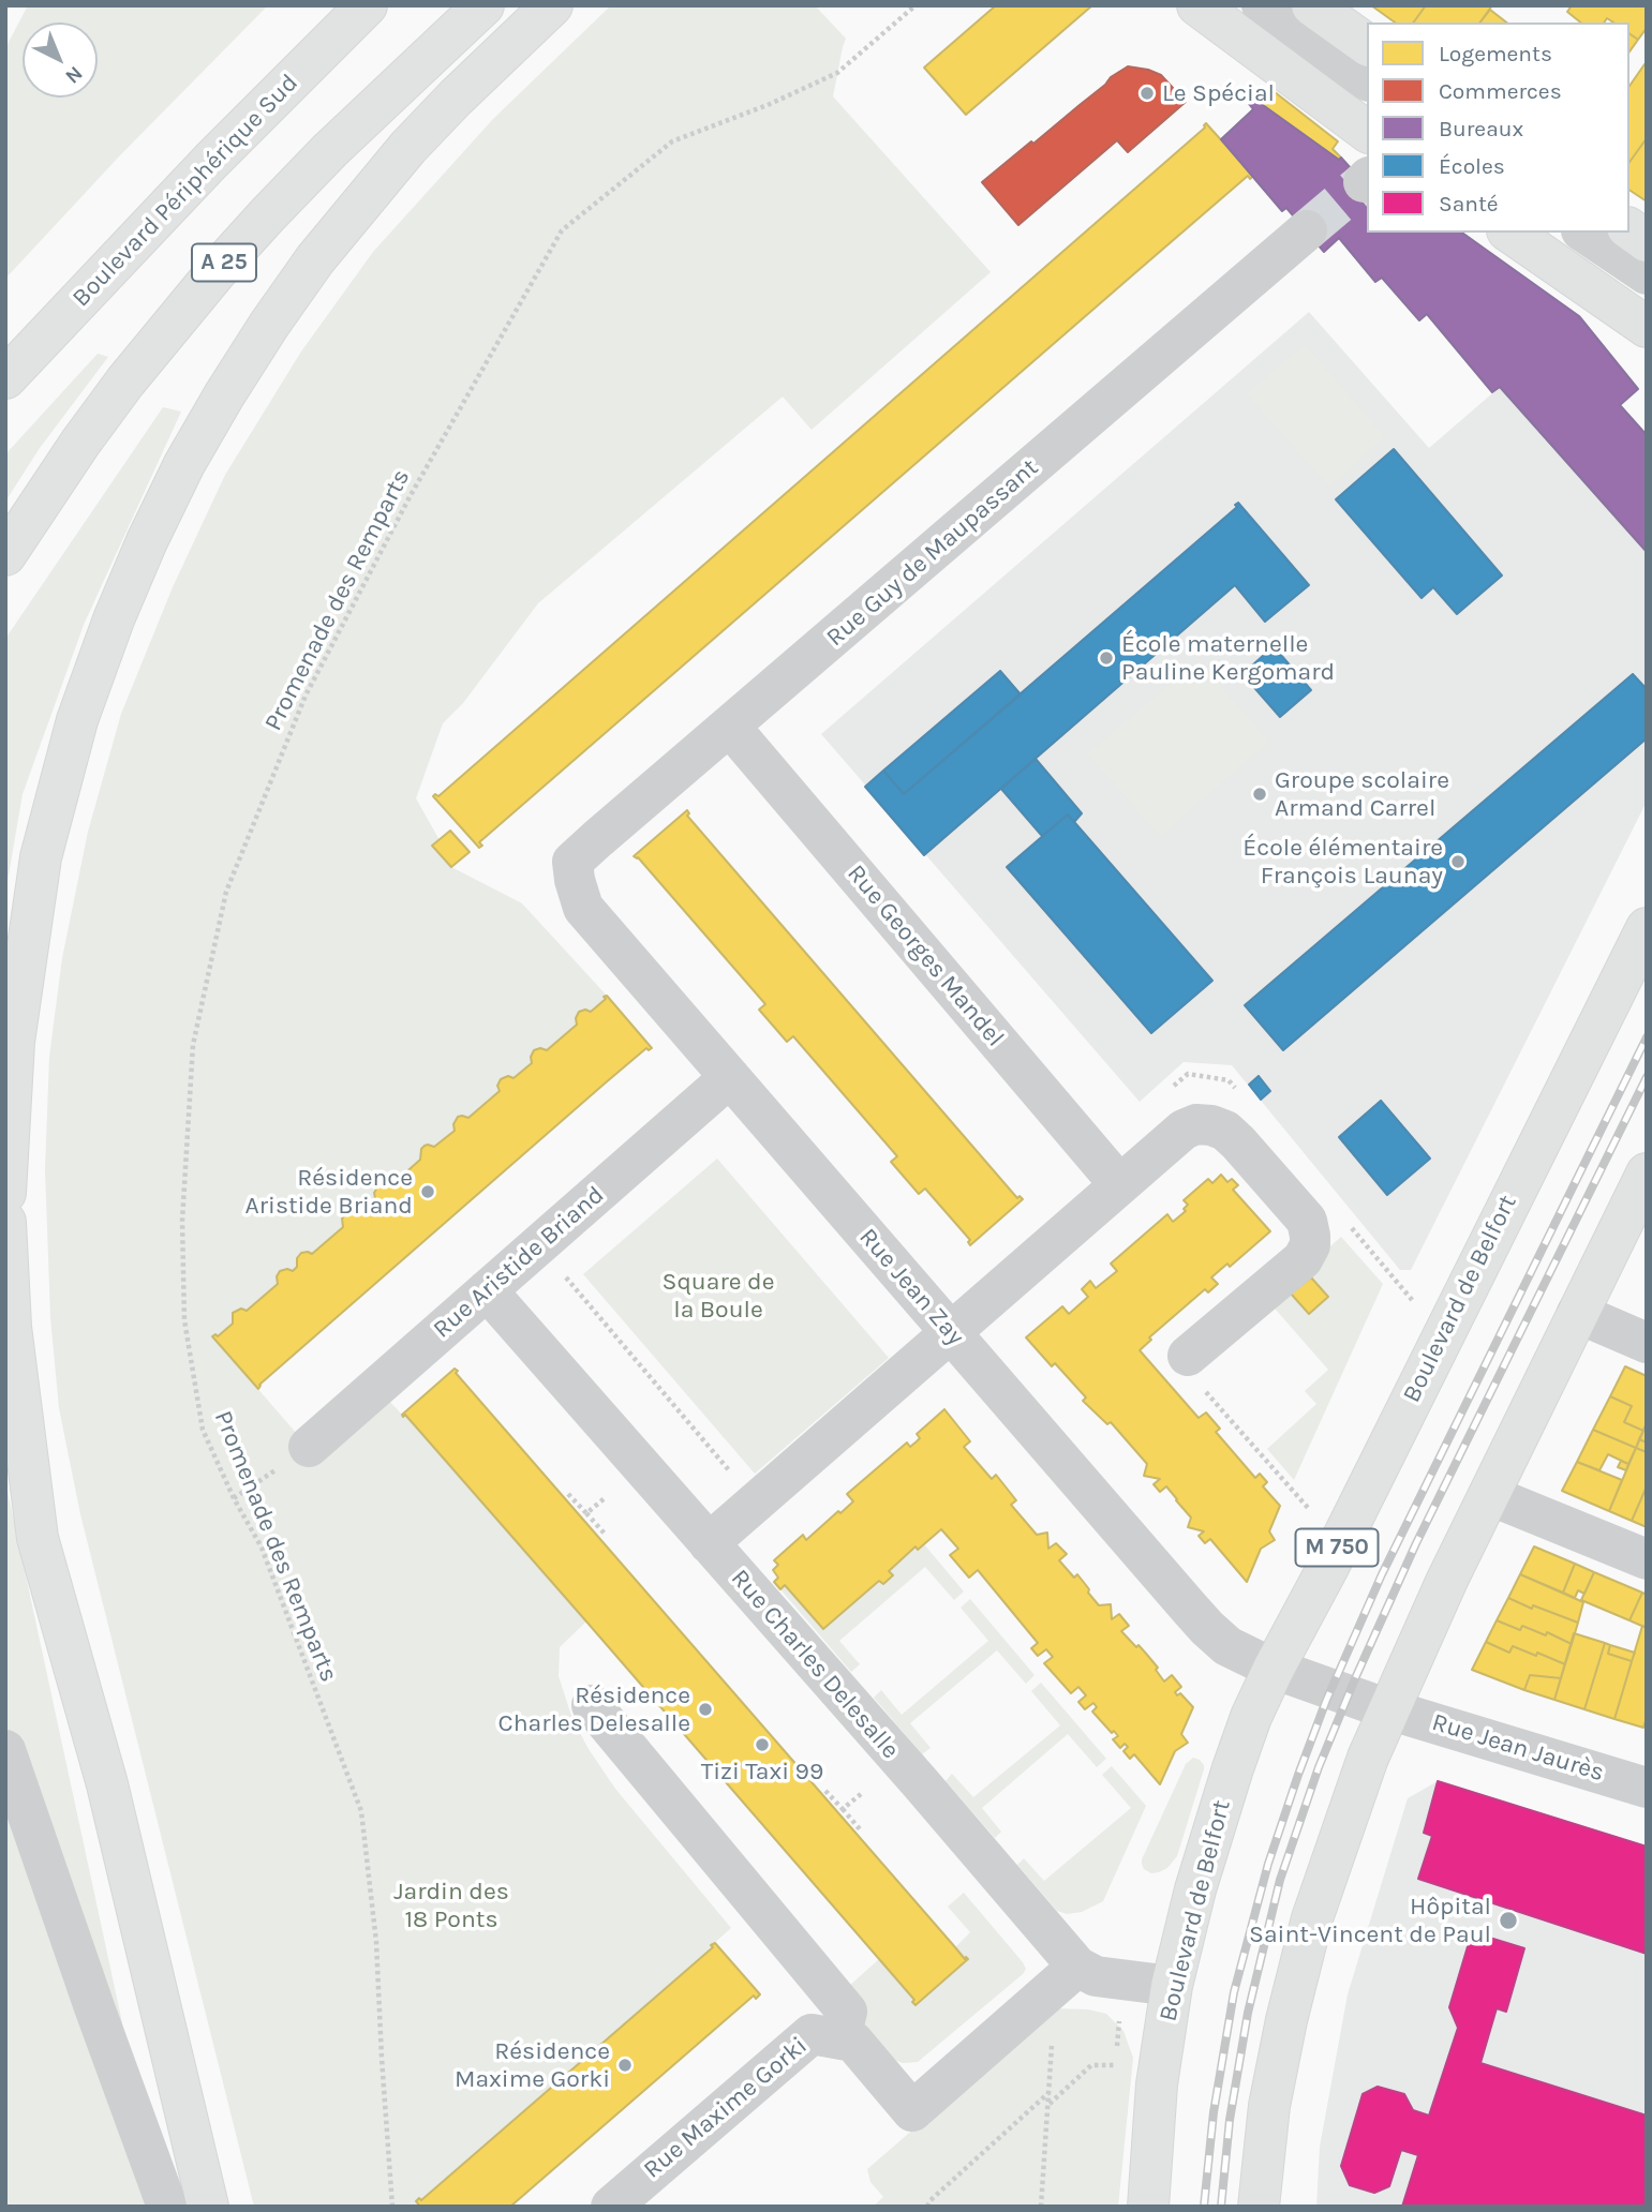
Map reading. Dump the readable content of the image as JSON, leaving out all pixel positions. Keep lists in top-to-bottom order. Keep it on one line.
{"streets":{"main road":["Boulevard Périphérique Sud","A 25","Boulevard de Belfort","M 750"],"street":["Rue Guy de Maupassant","Rue Georges Mandel","Rue Aristide Briand","Rue Jean Zay","Rue Charles Delesalle","Rue Jean Jaurès","Rue Maxime Gorki"],"path":["Promenade des Remparts"]},"crossings":[["Rue Guy de Maupassant","Rue Georges Mandel"],["Rue Guy de Maupassant","Rue Jean Zay"],["Rue Aristide Briand","Rue Jean Zay"],["Rue Aristide Briand","Rue Charles Delesalle"],["Rue Jean Zay","Boulevard de Belfort"],["Rue Charles Delesalle","Rue Maxime Gorki"]],"parks":["Square de la Boule","Jardin des 18 Ponts"],"places":["Le Spécial","École maternelle Pauline Kergomard","Groupe scolaire Armand Carrel","École élémentaire François Launay","Résidence Aristide Briand","Résidence Charles Delesalle","Tizi Taxi 99","Hôpital Saint-Vincent de Paul","Résidence Maxime Gorki"],"legend":["Logements","Commerces","Bureaux","Écoles","Santé"],"north":"bottom right"}
